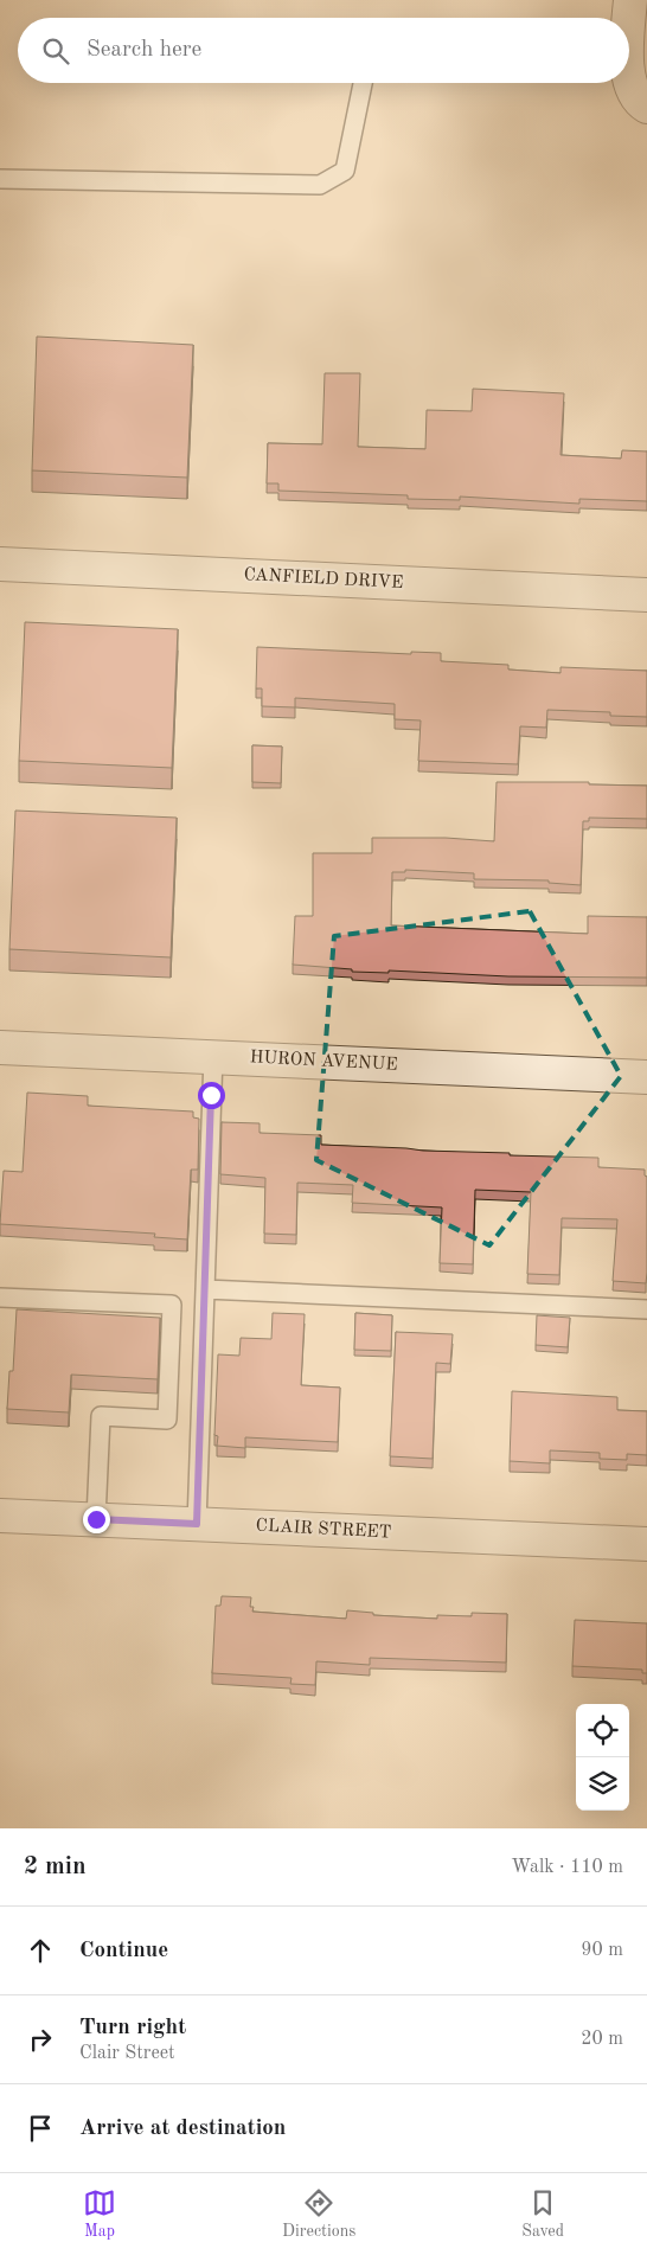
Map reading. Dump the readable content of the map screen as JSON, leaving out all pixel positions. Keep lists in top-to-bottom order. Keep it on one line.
{"streets":{"street":["CANFIELD DRIVE","HURON AVENUE","CLAIR STREET"]},"page":{"search":"Search here","heading":["2 min","Walk · 110 m"],"list":[["Continue","90 m"],["Turn right","Clair Street","20 m"],"Arrive at destination"],"nav":["Map","Directions","Saved"]}}
